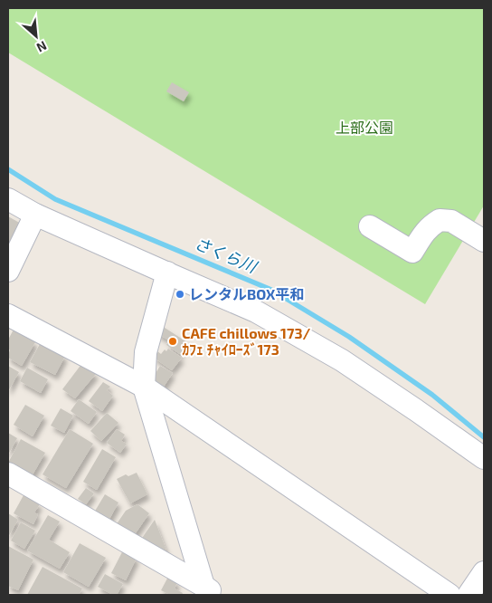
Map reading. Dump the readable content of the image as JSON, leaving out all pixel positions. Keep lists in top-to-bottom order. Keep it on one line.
{"water":["さくら川"],"parks":["上部公園"],"places":["レンタルBOX平和","CAFE chillows 173/ ｶﾌｪ ﾁｬｲﾛｰｽﾞ173"],"north":"bottom right"}
